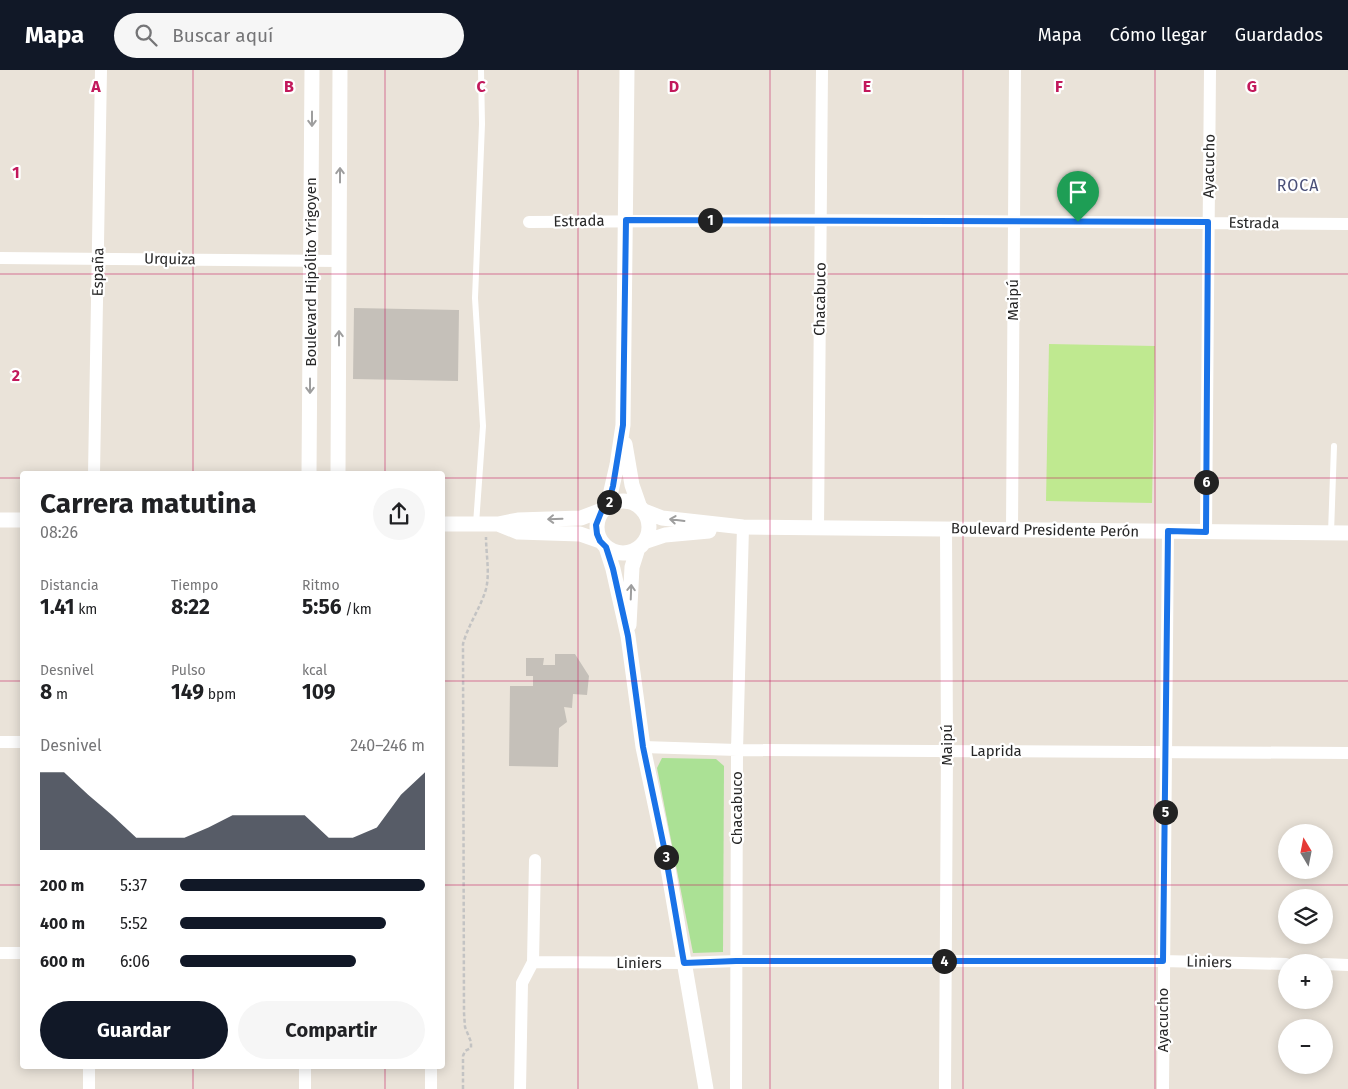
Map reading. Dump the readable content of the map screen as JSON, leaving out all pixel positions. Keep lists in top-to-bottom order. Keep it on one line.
{"streets":{"street":["Ayacucho","Estrada","Urquiza","España","Boulevard Hipólito Yrigoyen","Chacabuco","Maipú","Boulevard Presidente Perón","Laprida","Liniers"]},"crossings":[["Ayacucho","Estrada"],["Ayacucho","Boulevard Presidente Perón"],["Ayacucho","Laprida"],["Ayacucho","Liniers"],["Estrada","Chacabuco"],["Estrada","Maipú"],["Urquiza","España"],["Urquiza","Boulevard Hipólito Yrigoyen"],["Chacabuco","Boulevard Presidente Perón"],["Chacabuco","Laprida"],["Chacabuco","Liniers"],["Maipú","Boulevard Presidente Perón"],["Maipú","Laprida"],["Maipú","Liniers"]],"districts":["ROCA"],"north":"top","page":{"header":"Mapa","search":"Buscar aquí","nav":["Mapa","Cómo llegar","Guardados"],"pins":["1","6","2","5","3","4"],"heading":["Carrera matutina","08:26"],"stats":[["Distancia","1.41 km"],["Tiempo","8:22"],["Ritmo","5:56 /km"],["Desnivel","8 m"],["Pulso","149 bpm"],["kcal","109"]],"chart":["Desnivel","240–246 m"],"map_buttons":["+","−"],"list":[{"name":"200 m","note":"5:37"},{"name":"400 m","note":"5:52"},{"name":"600 m","note":"6:06"}],"buttons":["Guardar","Compartir"]},"grid":{"columns":["A","B","C","D","E","F","G"],"rows":["1","2"]}}
